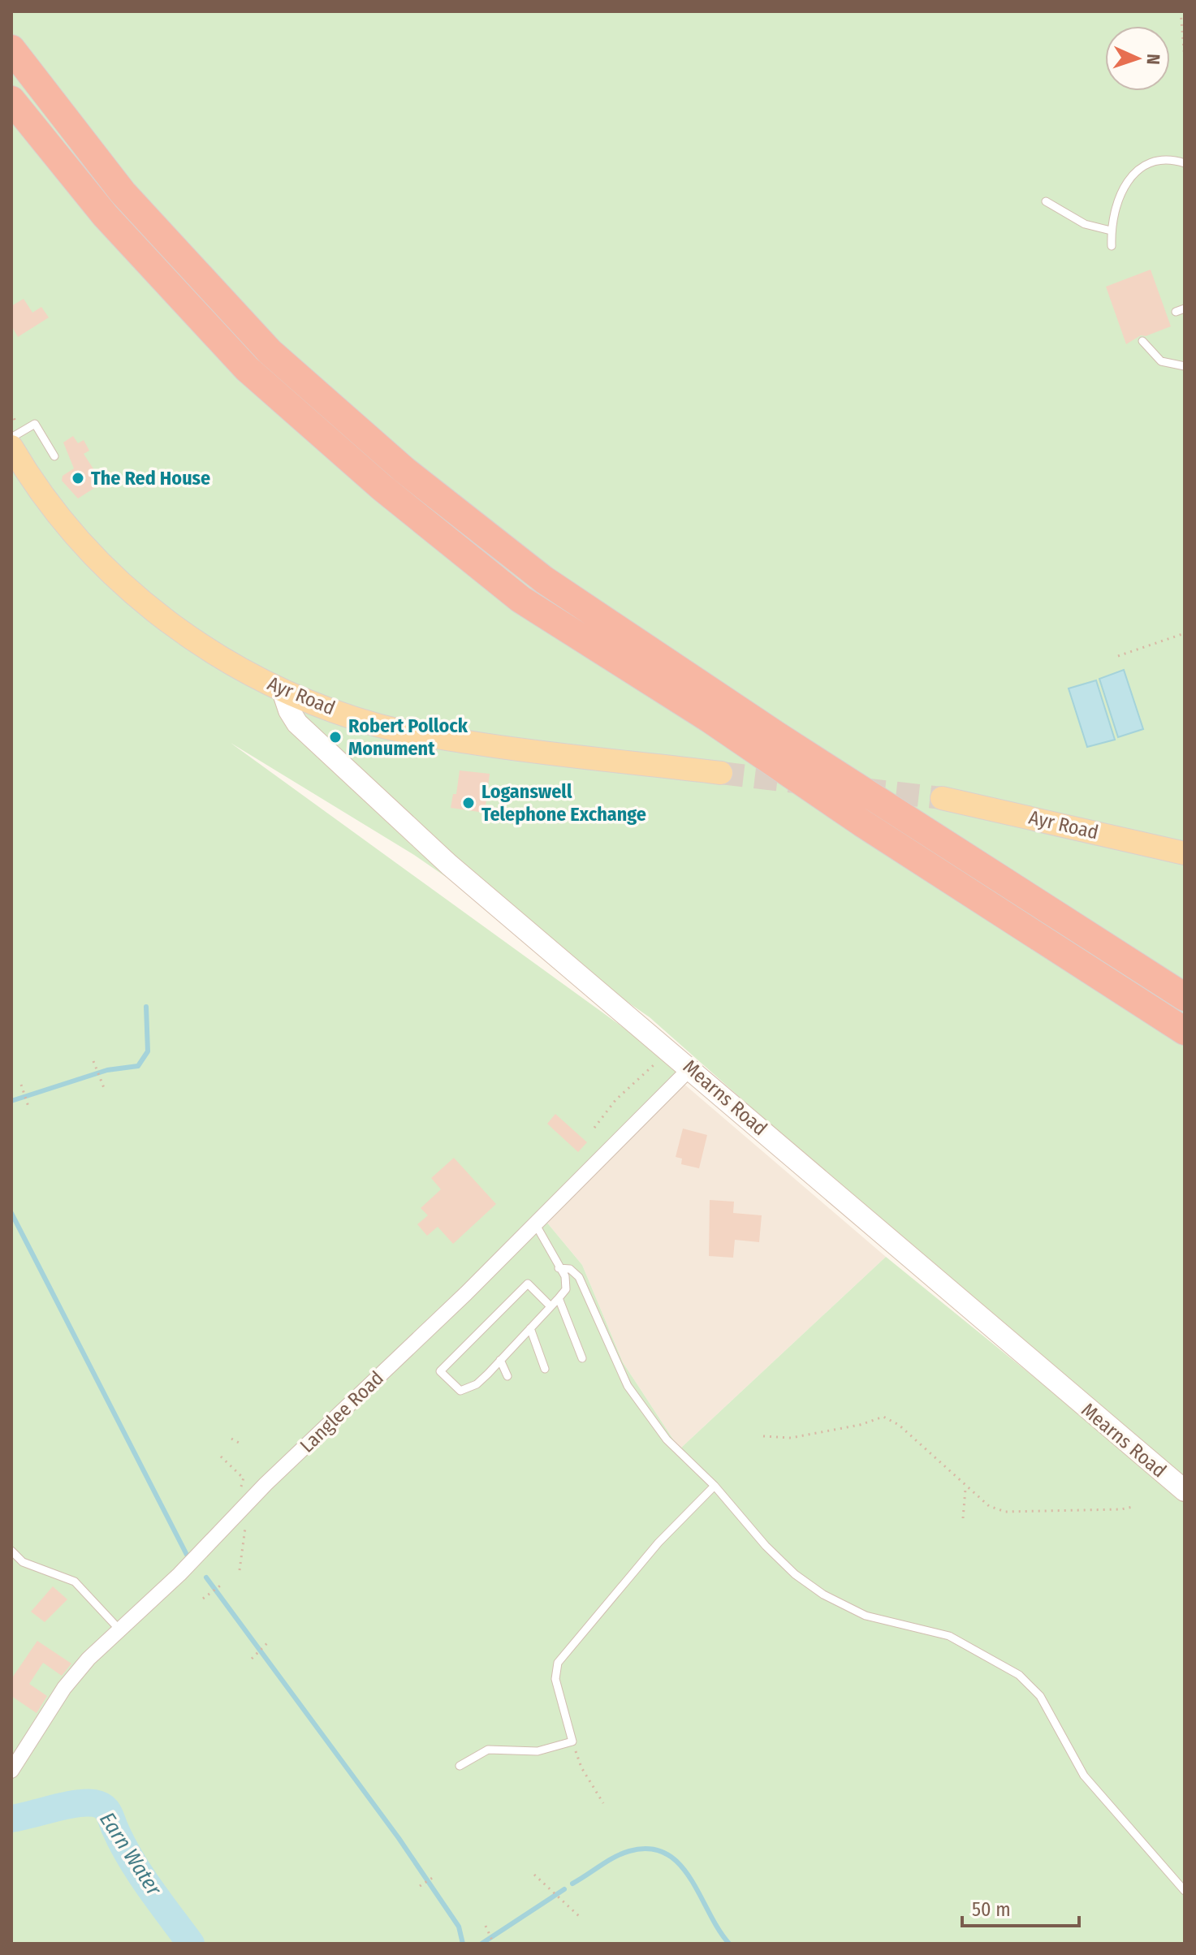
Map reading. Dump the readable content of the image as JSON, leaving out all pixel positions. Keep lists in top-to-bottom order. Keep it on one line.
{"streets":{"main road":["Ayr Road"],"street":["Mearns Road","Langlee Road"]},"crossings":[["Ayr Road","Mearns Road"],["Mearns Road","Langlee Road"]],"water":["Earn Water"],"places":["The Red House","Robert Pollock Monument","Loganswell Telephone Exchange"],"scale_bar":"50 m","north":"right"}
